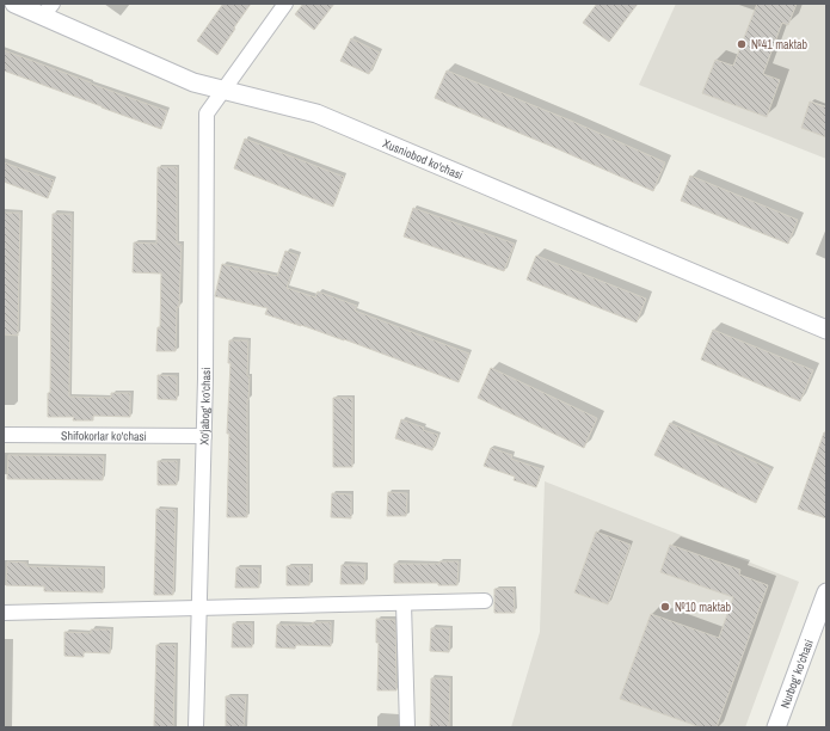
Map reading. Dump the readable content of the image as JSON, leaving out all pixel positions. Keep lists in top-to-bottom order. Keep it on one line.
{"streets":{"street":["Xusniobod ko'chasi","Xo'jabog' ko'chasi","Shifokorlar ko'chasi","Nurbog' ko'chasi"]},"crossings":[["Xusniobod ko'chasi","Xo'jabog' ko'chasi"],["Xo'jabog' ko'chasi","Shifokorlar ko'chasi"]],"places":["№41 maktab","№10 maktab"]}
